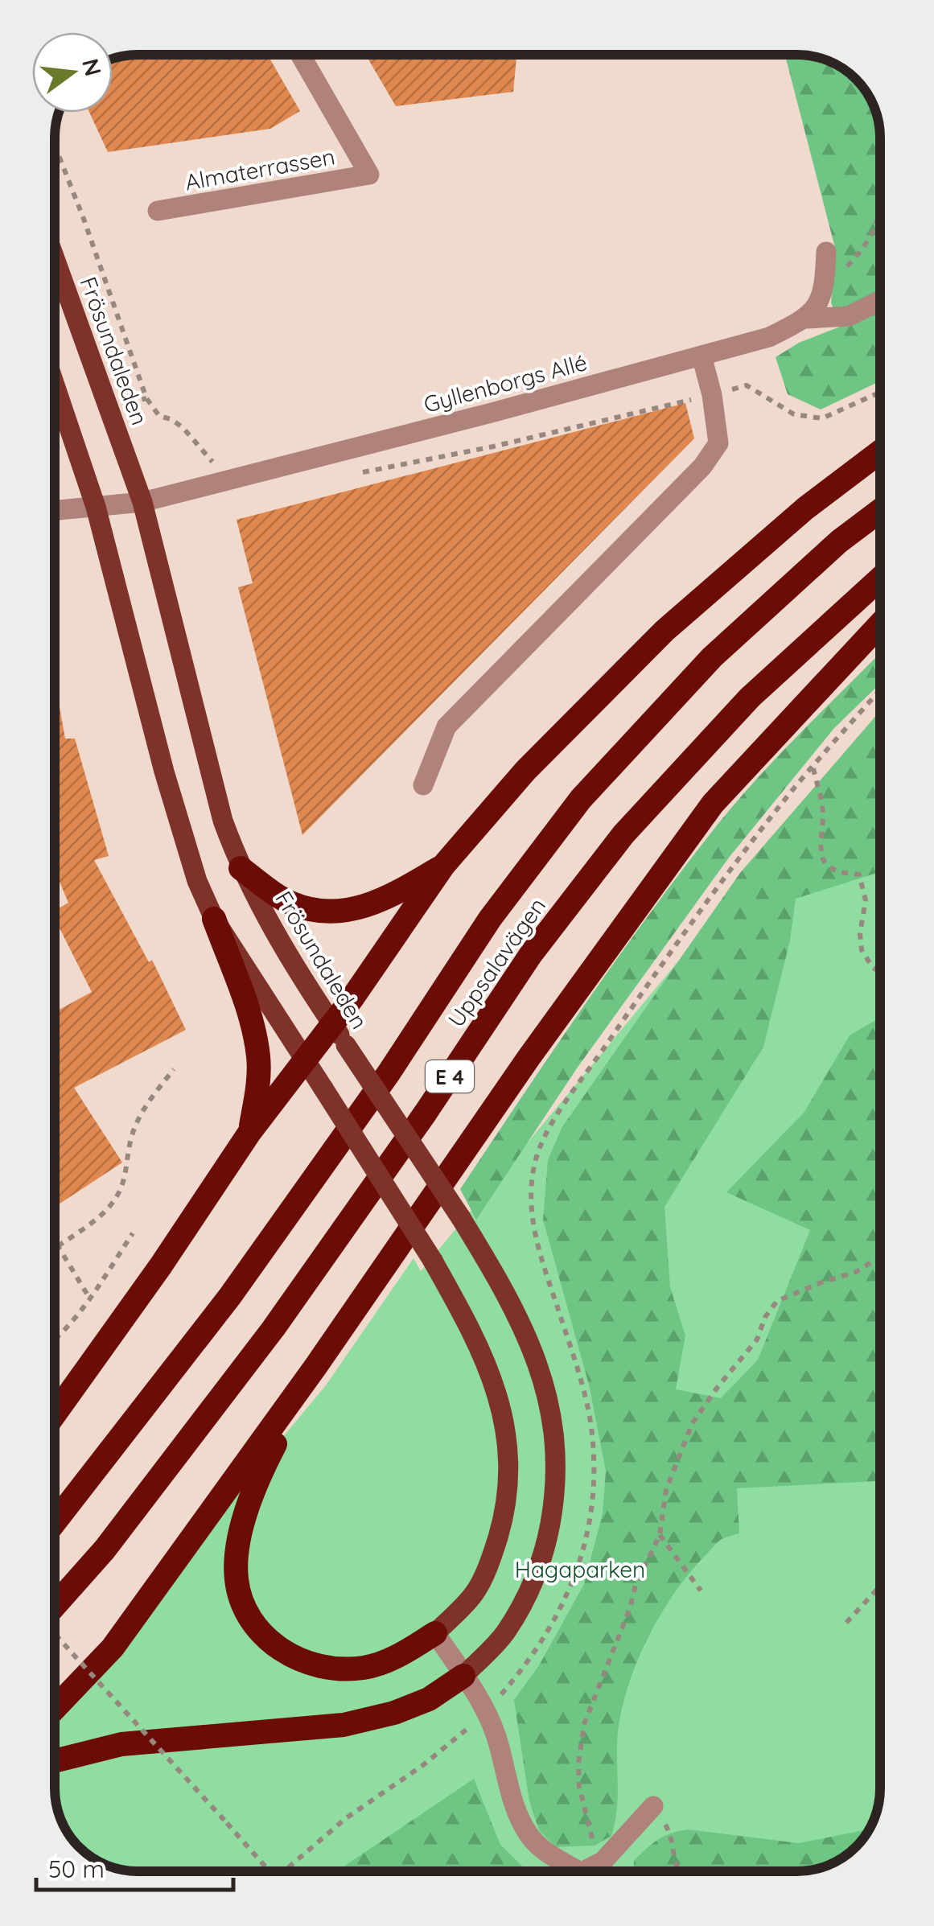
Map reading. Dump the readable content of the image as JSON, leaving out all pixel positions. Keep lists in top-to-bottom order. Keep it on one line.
{"streets":{"highway":["Uppsalavägen","E 4"],"main road":["Frösundaleden"],"street":["Almaterrassen","Gyllenborgs Allé"]},"crossings":[["Frösundaleden","Gyllenborgs Allé"]],"parks":["Hagaparken"],"scale_bar":"50 m","north":"right"}
